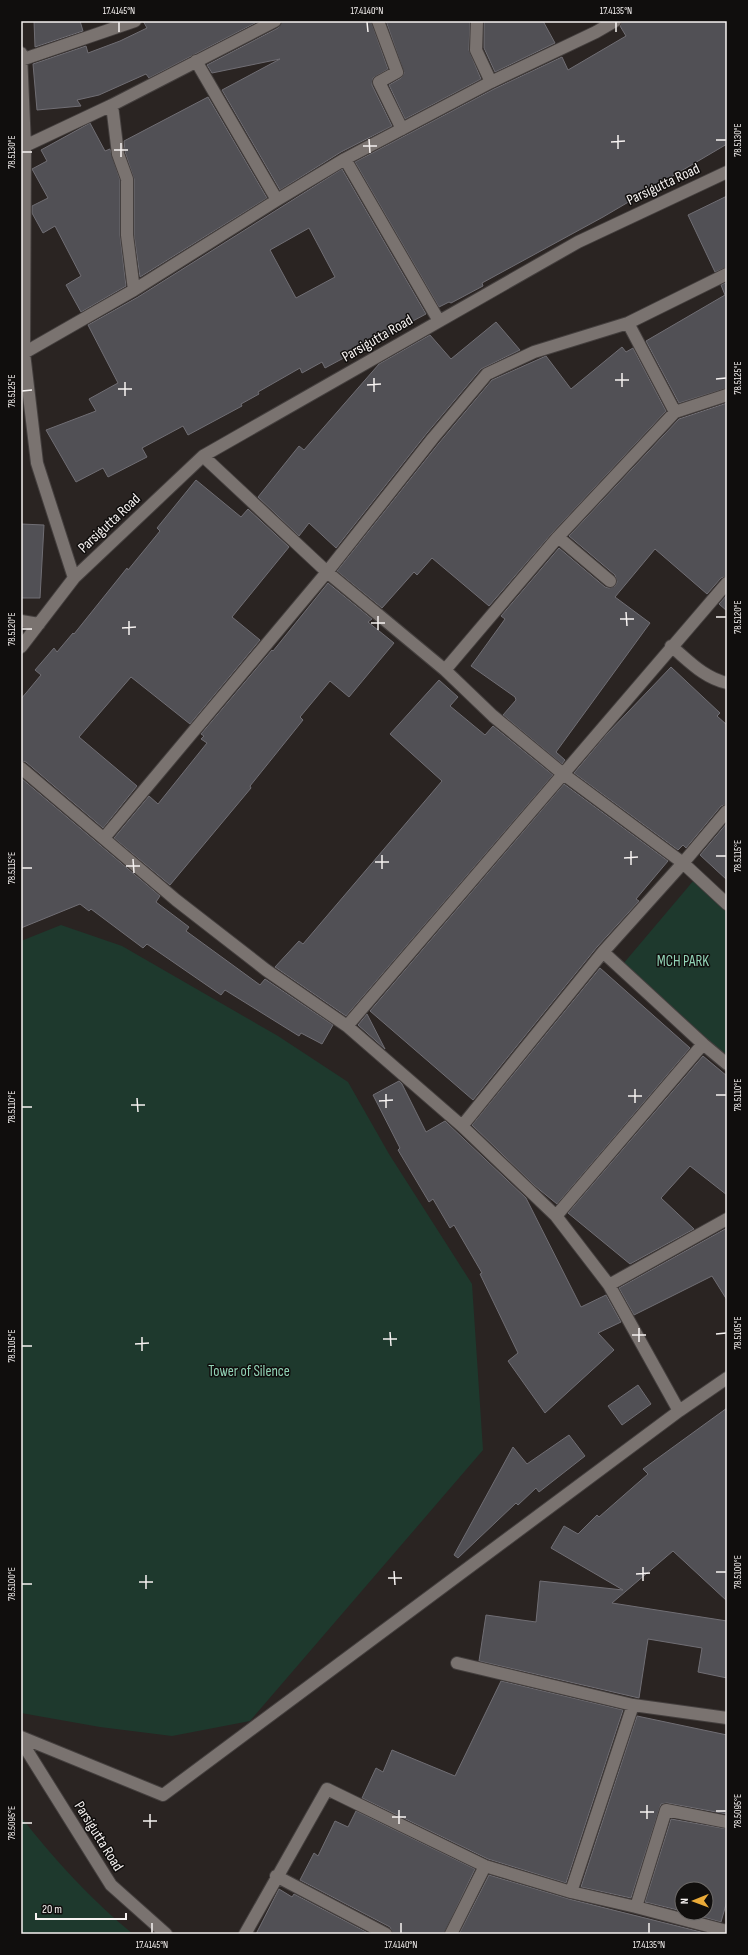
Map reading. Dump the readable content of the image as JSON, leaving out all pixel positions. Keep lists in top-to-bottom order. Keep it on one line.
{"streets":{"street":["Parsigutta Road"]},"parks":["MCH PARK","Tower of Silence"],"scale_bar":"20 m","north":"left","coordinates":["17.4145°N","17.4140°N","17.4135°N","78.5130°E","78.5125°E","78.5120°E","78.5115°E","78.5110°E","78.5105°E","78.5100°E","78.5095°E"]}
